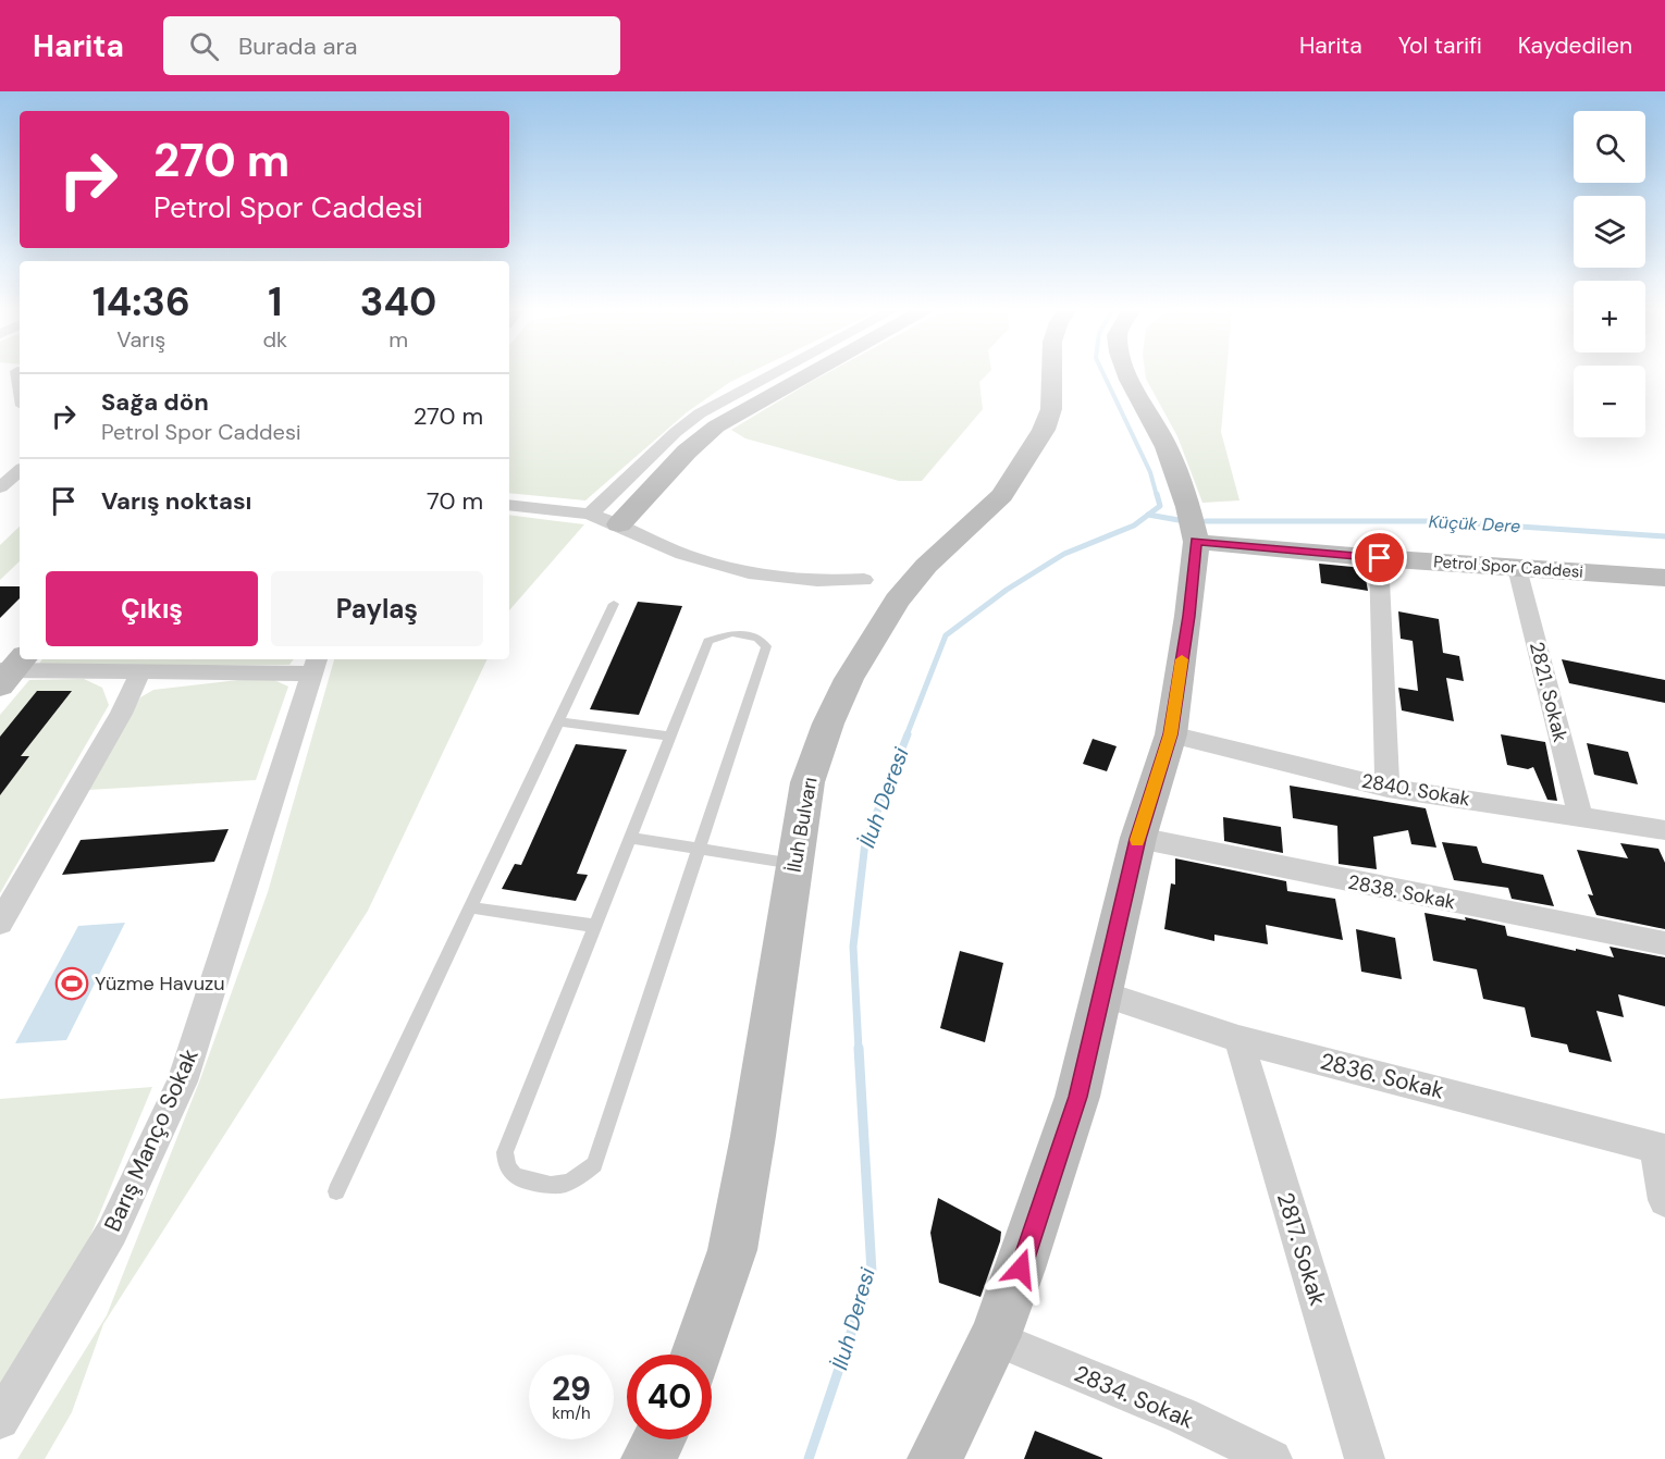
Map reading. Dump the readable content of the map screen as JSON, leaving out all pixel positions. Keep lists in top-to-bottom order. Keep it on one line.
{"streets":{"street":["Petrol Spor Caddesi","2821. Sokak","2840. Sokak","İluh Bulvarı","2838. Sokak","2836. Sokak","Barış Manço Sokak","2817. Sokak","2834. Sokak"]},"crossings":[["Petrol Spor Caddesi","2821. Sokak"],["2821. Sokak","2840. Sokak"],["2836. Sokak","2817. Sokak"]],"water":["Küçük Dere","İluh Deresi"],"places":{"sports":["Yüzme Havuzu"]},"page":{"header":"Harita","search":"Burada ara","nav":["Harita","Yol tarifi","Kaydedilen"],"map_buttons":["+","−"],"turn":["270 m","Petrol Spor Caddesi"],"eta":["14:36","Varış","1","dk","340","m"],"list":[{"name":"Sağa dön","note":"Petrol Spor Caddesi","value":"270 m"},{"name":"Varış noktası","value":"70 m"}],"buttons":["Çıkış","Paylaş"],"speed":"29 km/h","limit":"40"}}
